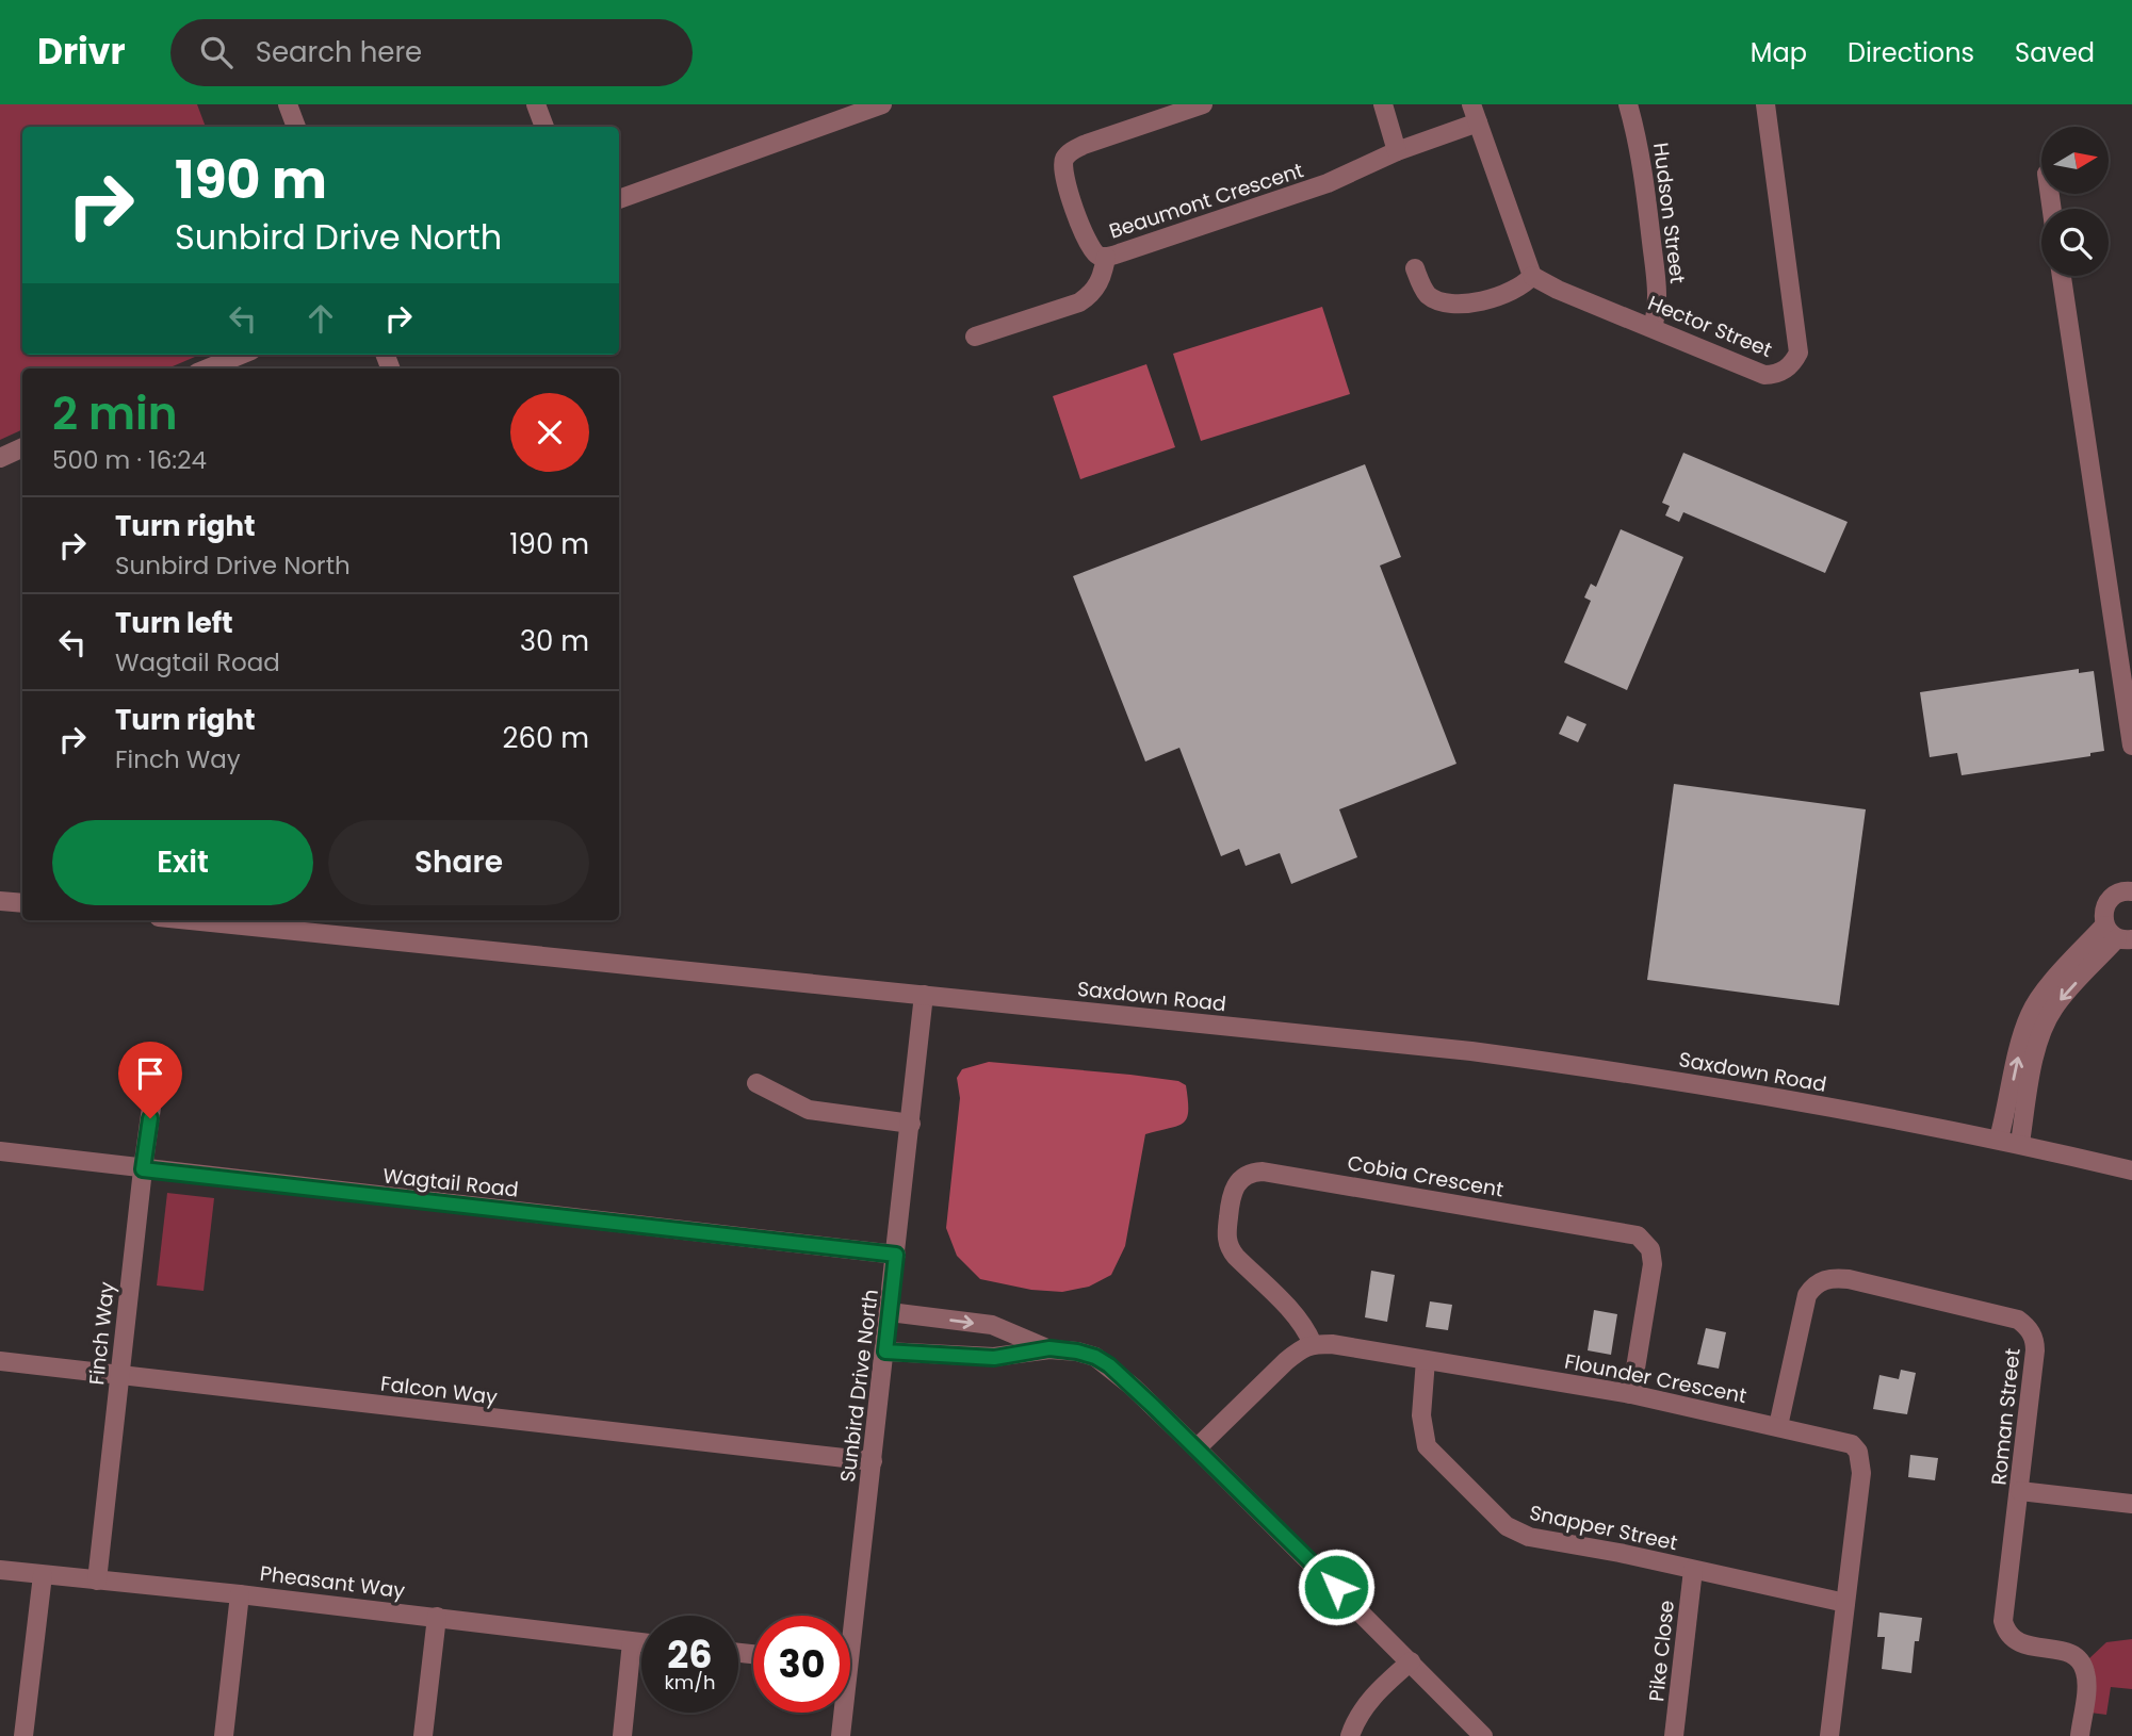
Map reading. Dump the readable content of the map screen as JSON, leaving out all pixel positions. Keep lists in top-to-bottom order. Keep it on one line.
{"streets":{"street":["Beaumont Crescent","Hudson Street","Hector Street","Saxdown Road","Cobia Crescent","Wagtail Road","Finch Way","Flounder Crescent","Sunbird Drive North","Falcon Way","Roman Street","Snapper Street","Pheasant Way","Pike Close"]},"crossings":[["Hudson Street","Hector Street"],["Saxdown Road","Sunbird Drive North"],["Cobia Crescent","Flounder Crescent"],["Wagtail Road","Finch Way"],["Wagtail Road","Sunbird Drive North"],["Finch Way","Falcon Way"],["Finch Way","Pheasant Way"],["Flounder Crescent","Roman Street"],["Flounder Crescent","Snapper Street"],["Sunbird Drive North","Falcon Way"],["Snapper Street","Pike Close"]],"north":"right","page":{"header":"Drivr","search":"Search here","nav":["Map","Directions","Saved"],"turn":["190 m","Sunbird Drive North"],"heading":["2 min","500 m · 16:24"],"list":[{"name":"Turn right","note":"Sunbird Drive North","value":"190 m"},{"name":"Turn left","note":"Wagtail Road","value":"30 m"},{"name":"Turn right","note":"Finch Way","value":"260 m"}],"buttons":["Exit","Share"],"speed":"26 km/h","limit":"30"}}
